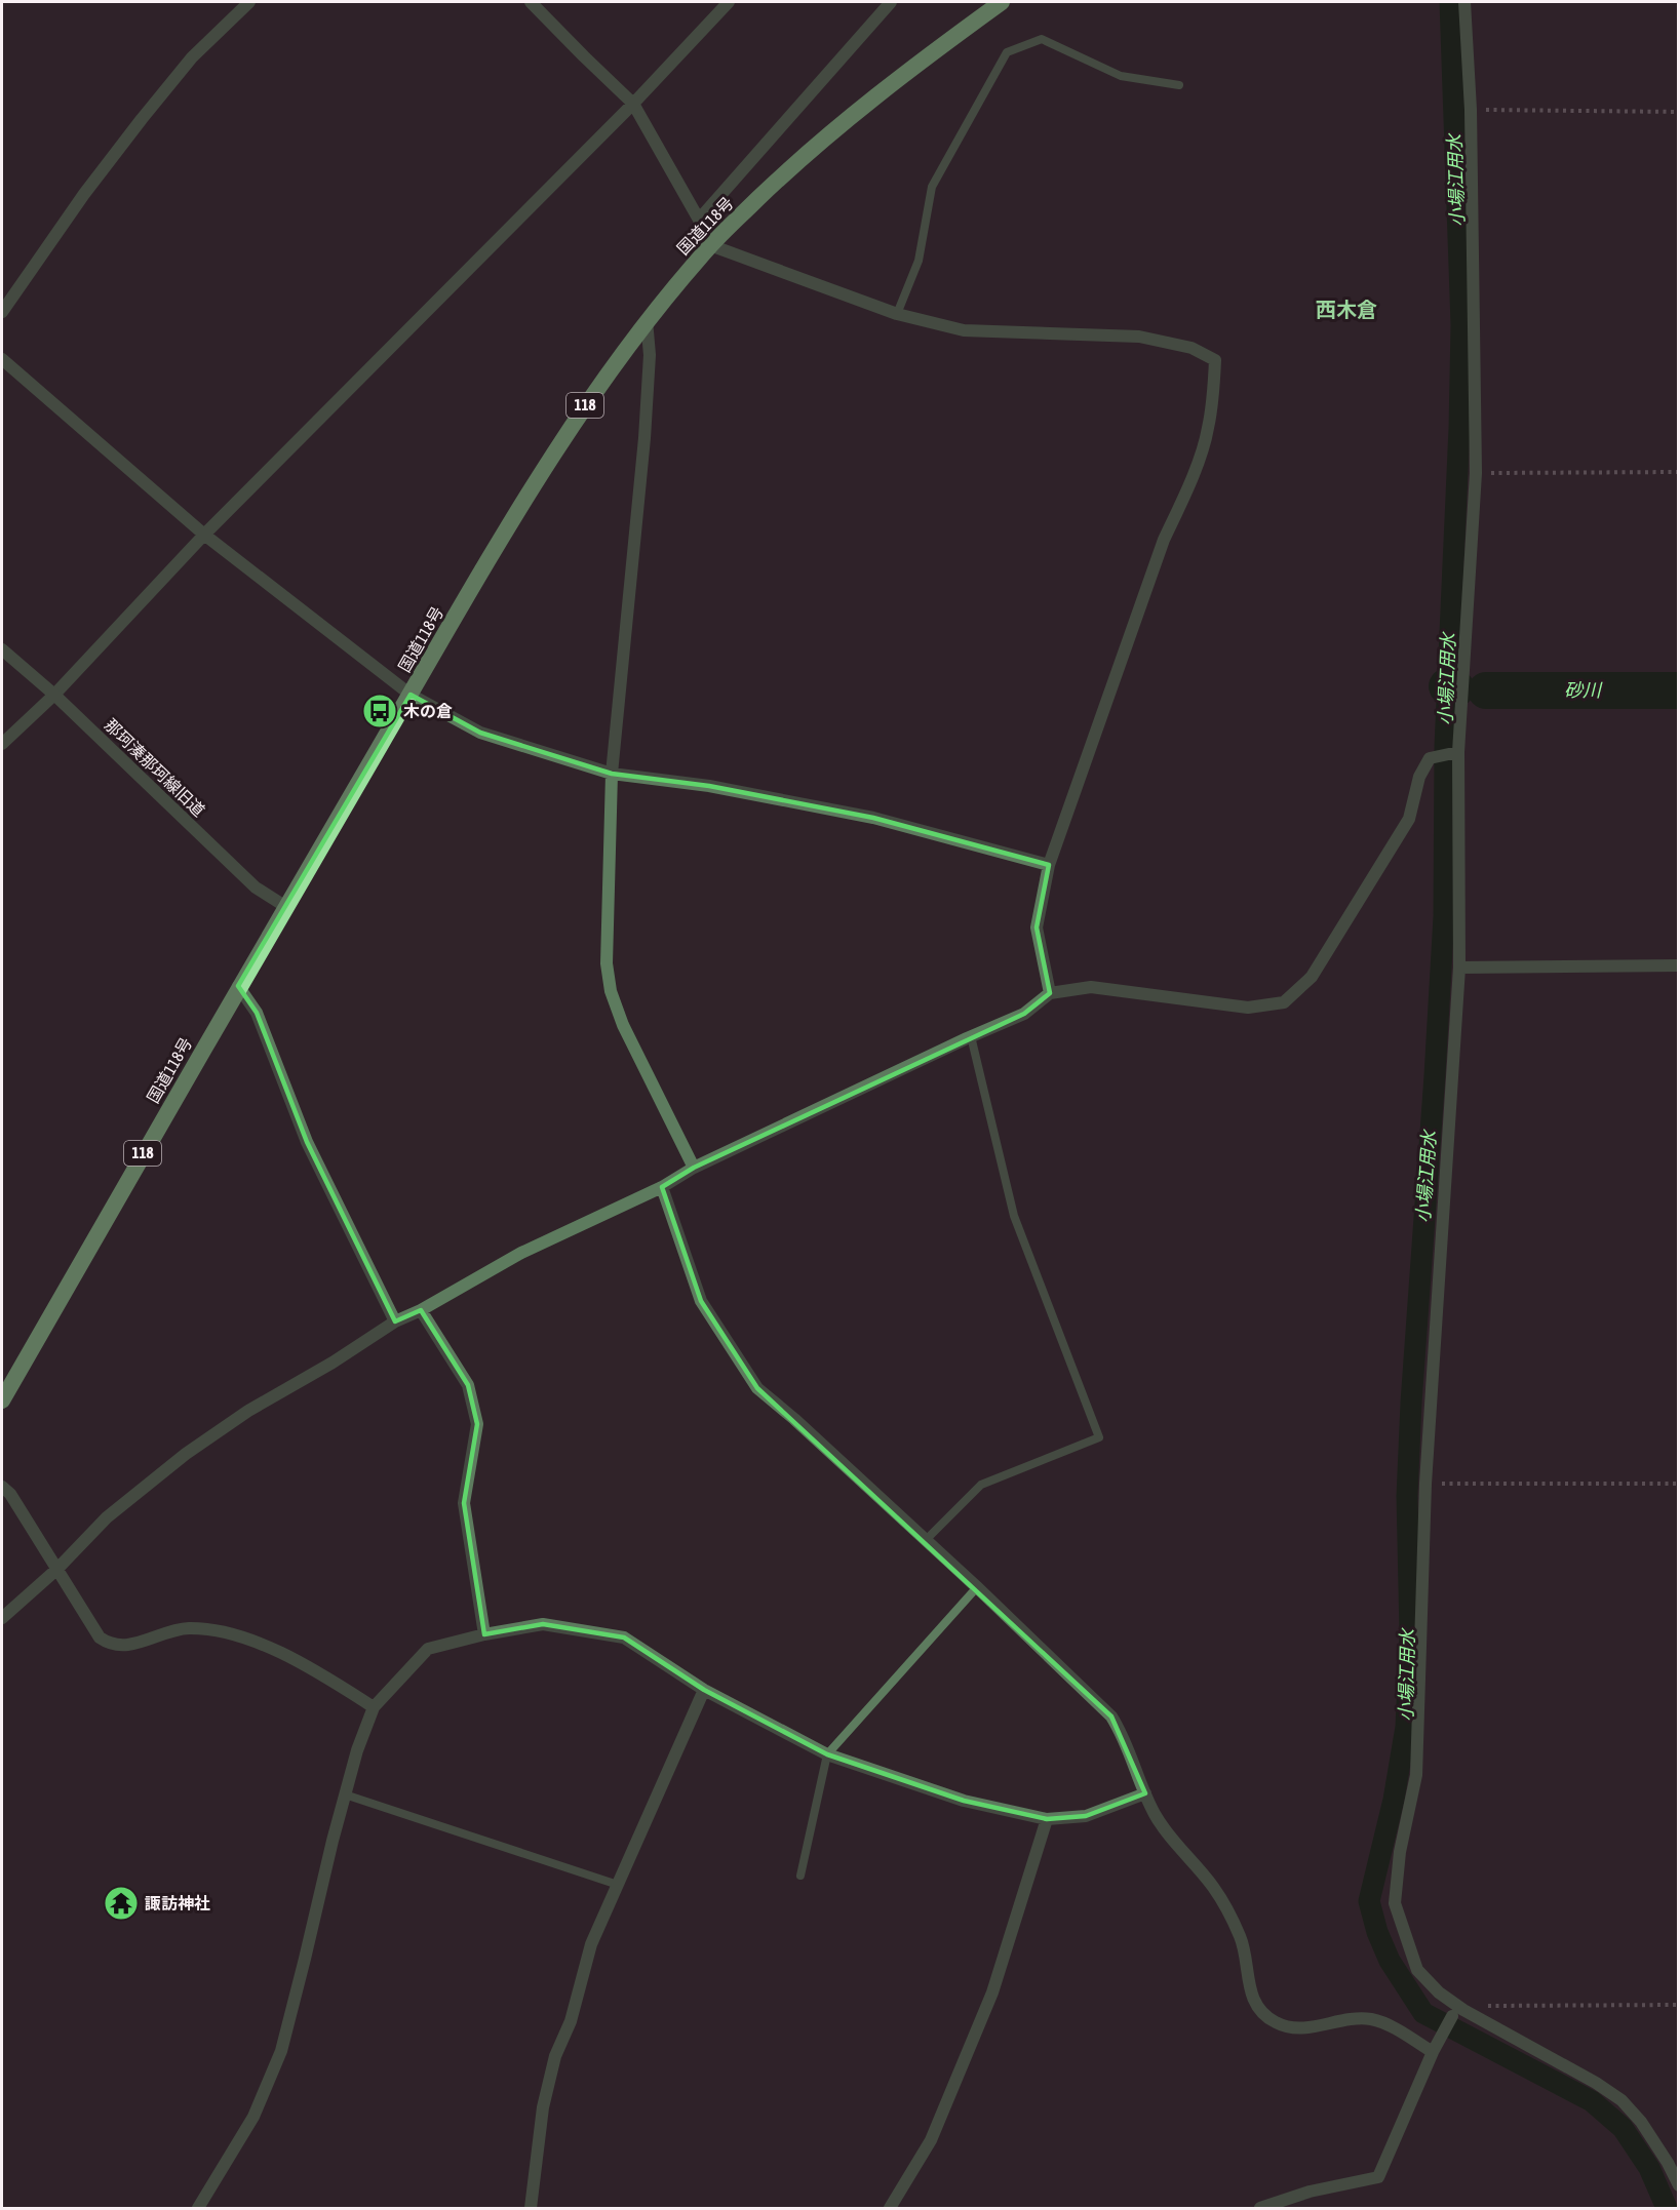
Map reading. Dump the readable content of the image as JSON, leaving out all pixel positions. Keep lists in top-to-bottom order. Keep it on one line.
{"streets":{"highway":["国道118号","118"],"street":["那珂湊那珂線旧道"]},"crossings":[["国道118号","那珂湊那珂線旧道"]],"districts":["西木倉"],"water":["小場江用水","砂川"],"places":{"bus stop":["木の倉"],"temple":["諏訪神社"]}}
